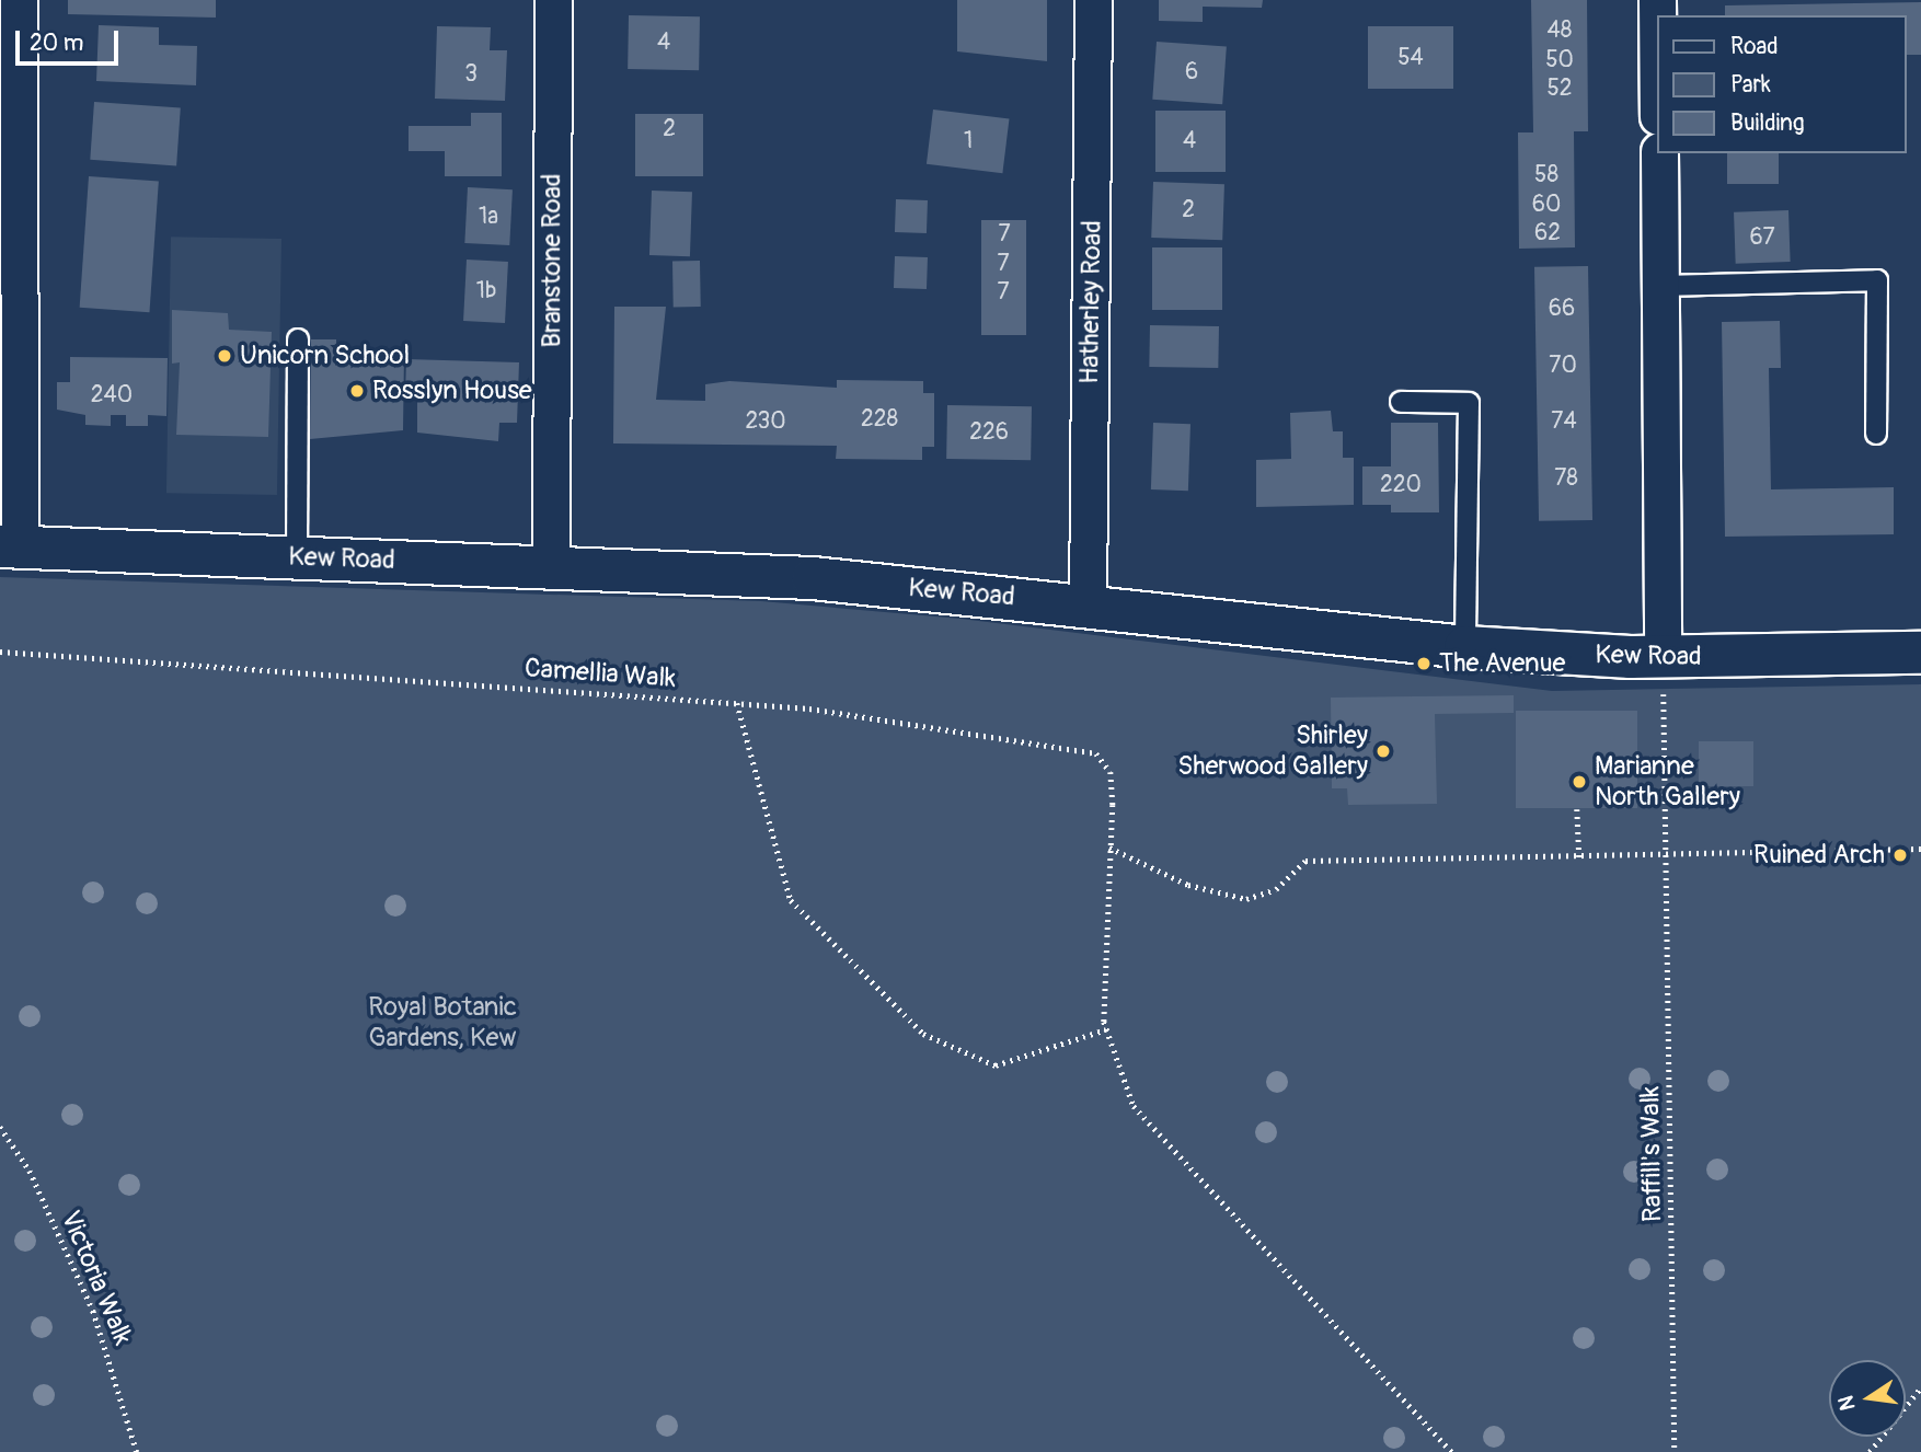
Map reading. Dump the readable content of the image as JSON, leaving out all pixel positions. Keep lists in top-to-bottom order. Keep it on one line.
{"streets":{"main road":["Kew Road"],"street":["Branstone Road","Hatherley Road"],"path":["Camellia Walk","Raffill's Walk","Victoria Walk"]},"crossings":[["Branstone Road","Kew Road"],["Hatherley Road","Kew Road"],["Kew Road","Raffill's Walk"]],"parks":["Royal Botanic Gardens, Kew"],"places":["Unicorn School","Rosslyn House","The Avenue","Shirley Sherwood Gallery","Marianne North Gallery","Ruined Arch"],"house_numbers":["48","4","54","50","6","3","52","2","1","4","58","60","2","1a","62","7","67","7","1b","7","66","70","240","228","230","74","226","78","220"],"legend":["Road","Park","Building"],"scale_bar":"20 m","north":"left"}
